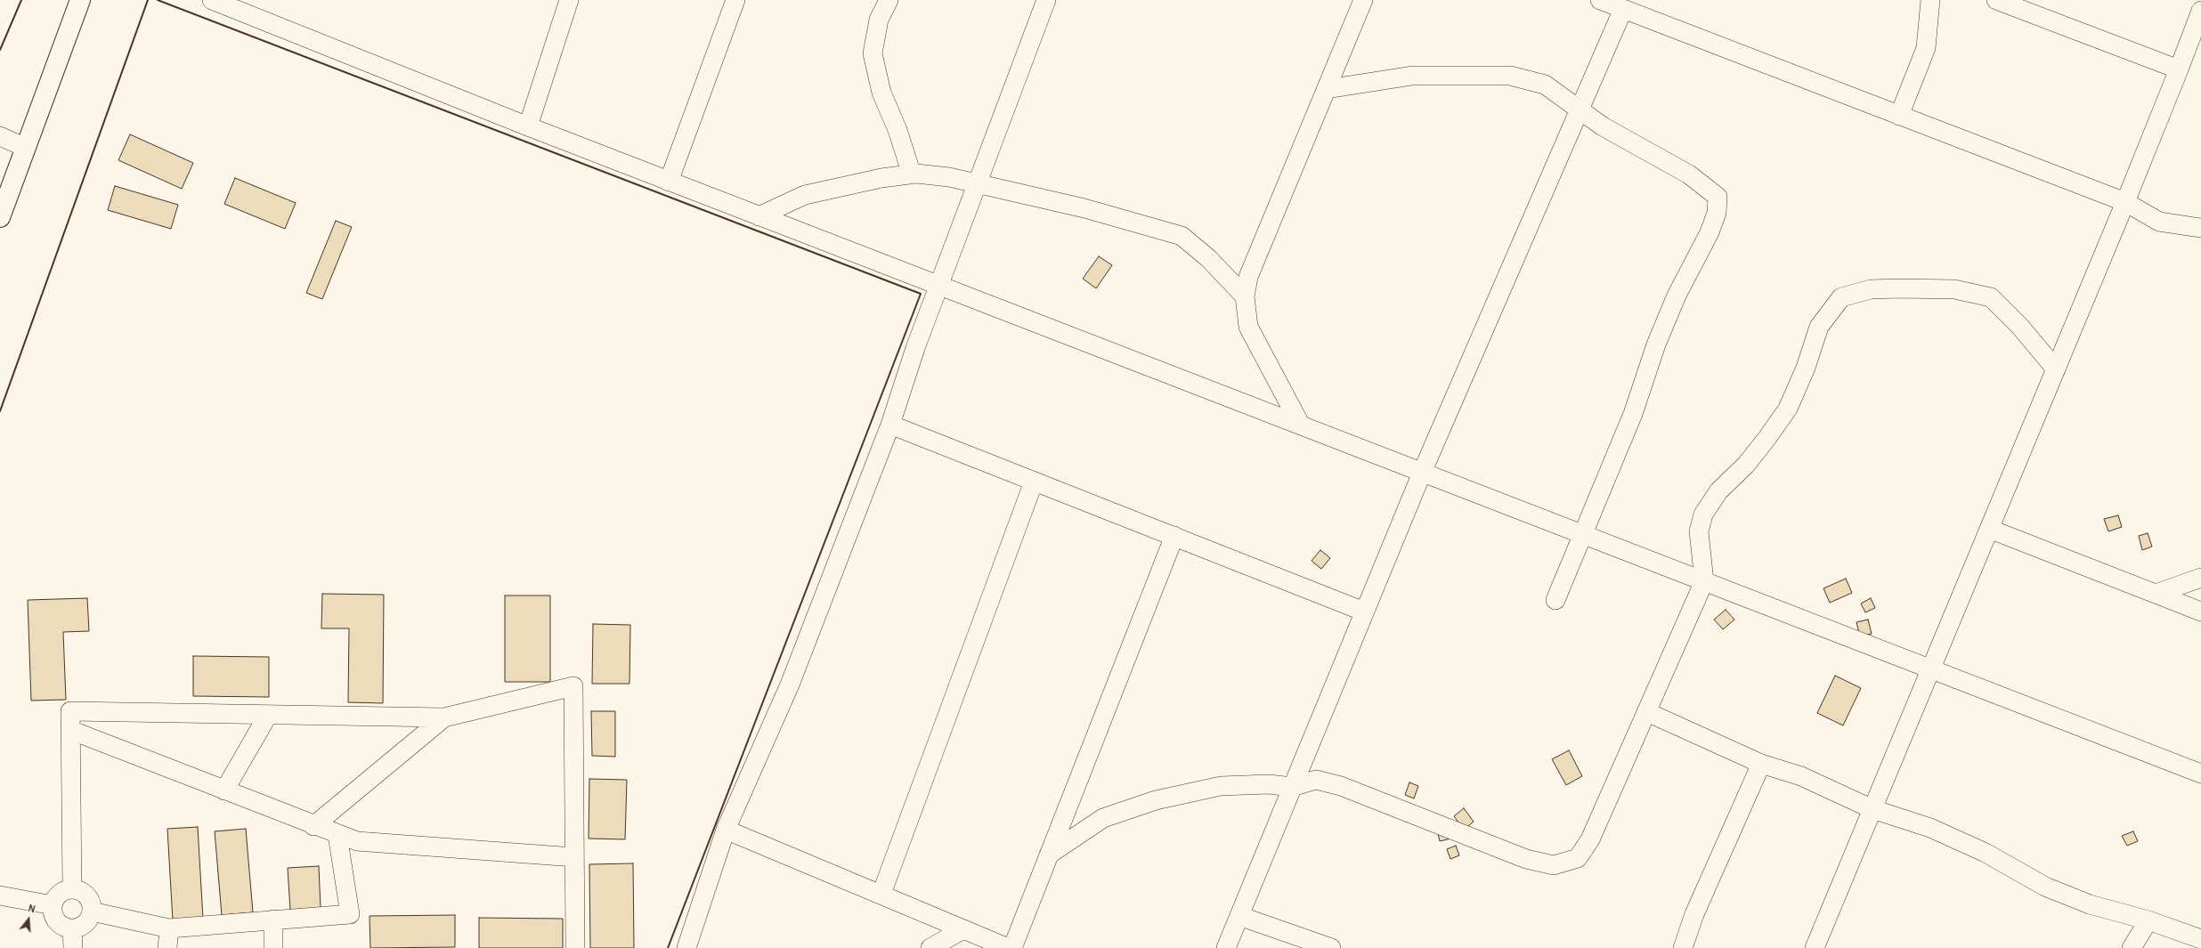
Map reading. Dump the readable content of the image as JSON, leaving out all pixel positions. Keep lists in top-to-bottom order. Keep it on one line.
{"north":"top"}
